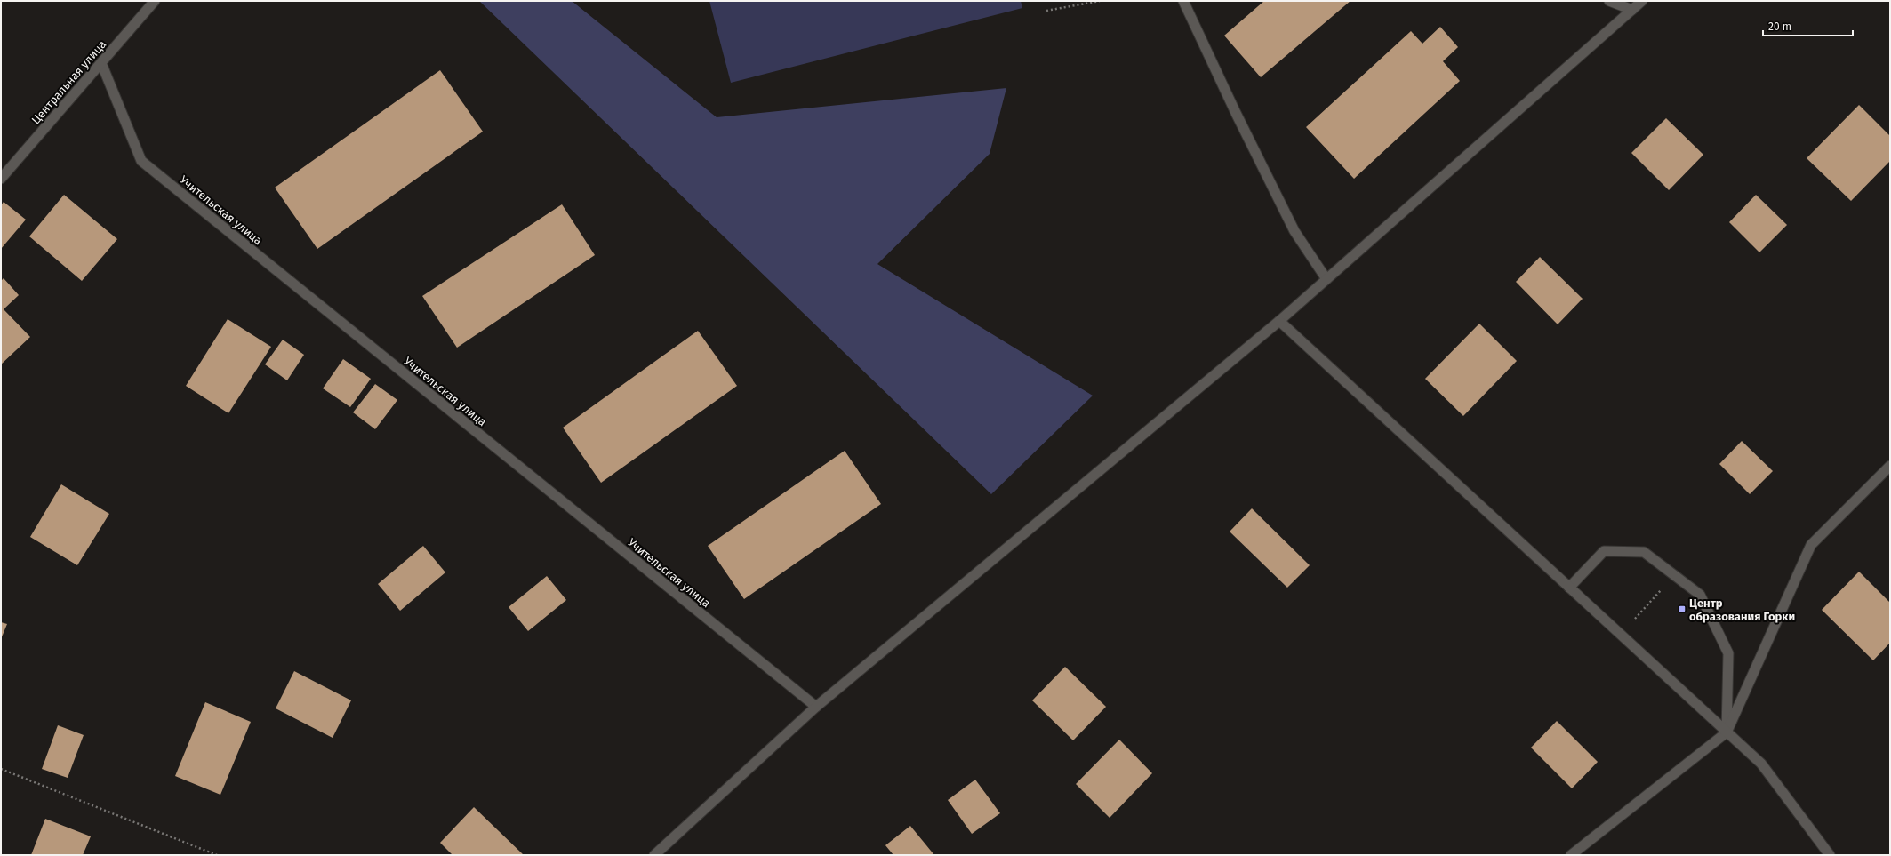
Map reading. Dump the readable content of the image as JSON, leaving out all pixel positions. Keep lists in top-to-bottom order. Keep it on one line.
{"streets":{"street":["Центральная улица","Учительская улица"]},"crossings":[["Центральная улица","Учительская улица"]],"places":{"transit":["Центр образования Горки"]},"scale_bar":"20 m"}
